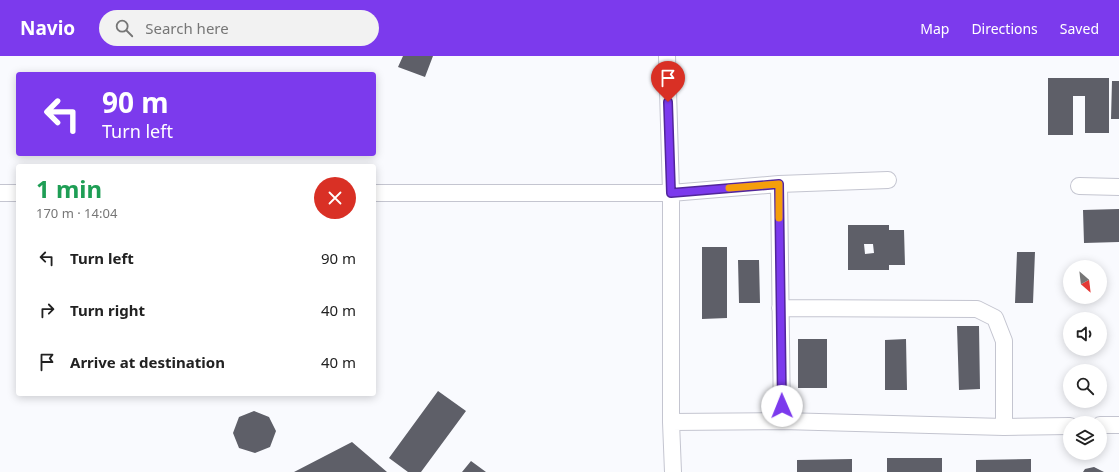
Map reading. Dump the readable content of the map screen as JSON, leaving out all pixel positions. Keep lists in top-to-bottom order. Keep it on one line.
{"north":"bottom right","page":{"header":"Navio","search":"Search here","nav":["Map","Directions","Saved"],"turn":["90 m","Turn left"],"heading":["1 min","170 m · 14:04"],"list":[{"name":"Turn left","value":"90 m"},{"name":"Turn right","value":"40 m"},{"name":"Arrive at destination","value":"40 m"}]}}
